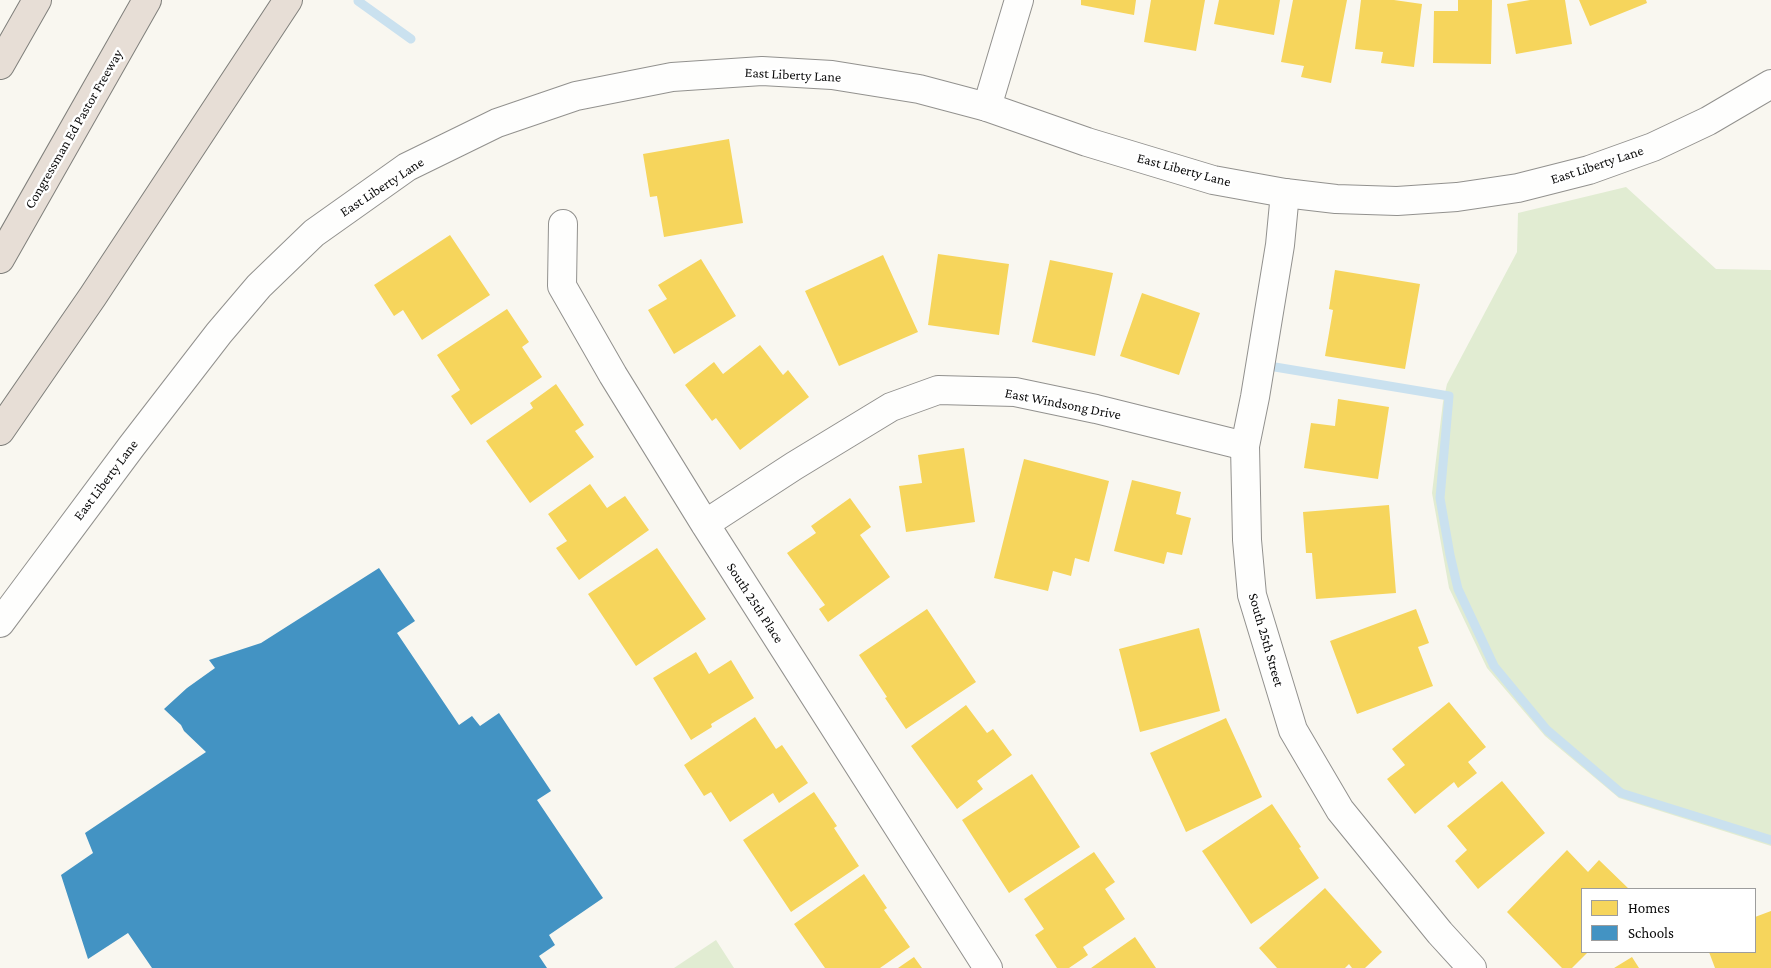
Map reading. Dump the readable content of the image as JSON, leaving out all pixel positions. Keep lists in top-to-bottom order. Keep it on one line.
{"streets":{"highway":["Congressman Ed Pastor Freeway"],"street":["East Liberty Lane","East Windsong Drive","South 25th Place","South 25th Street"]},"crossings":[["East Liberty Lane","South 25th Street"],["East Windsong Drive","South 25th Place"],["East Windsong Drive","South 25th Street"]],"legend":["Homes","Schools"]}
